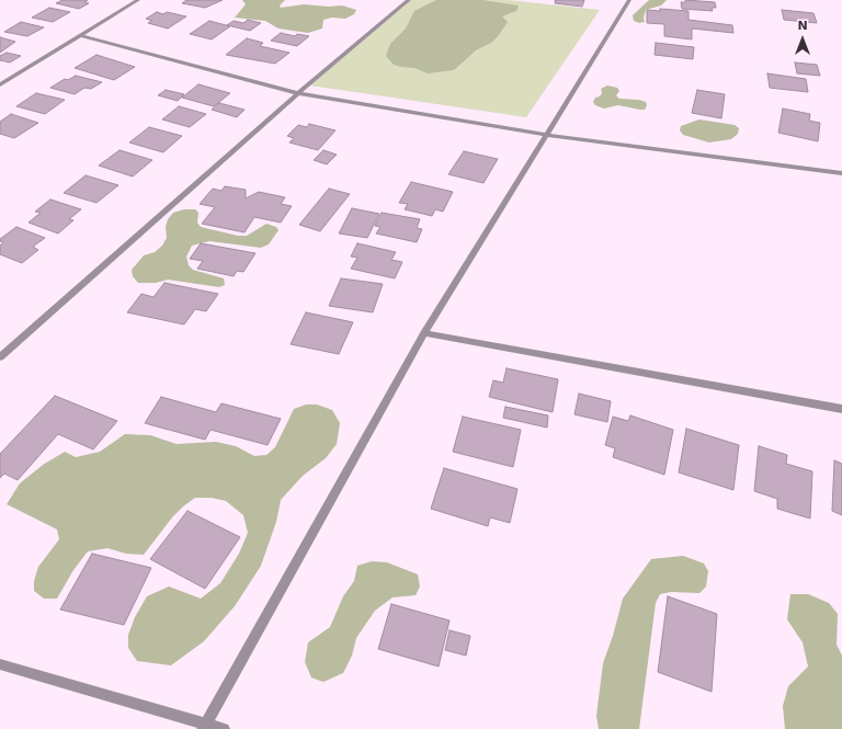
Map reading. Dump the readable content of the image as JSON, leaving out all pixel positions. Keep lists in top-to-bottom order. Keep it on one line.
{"north":"top"}
